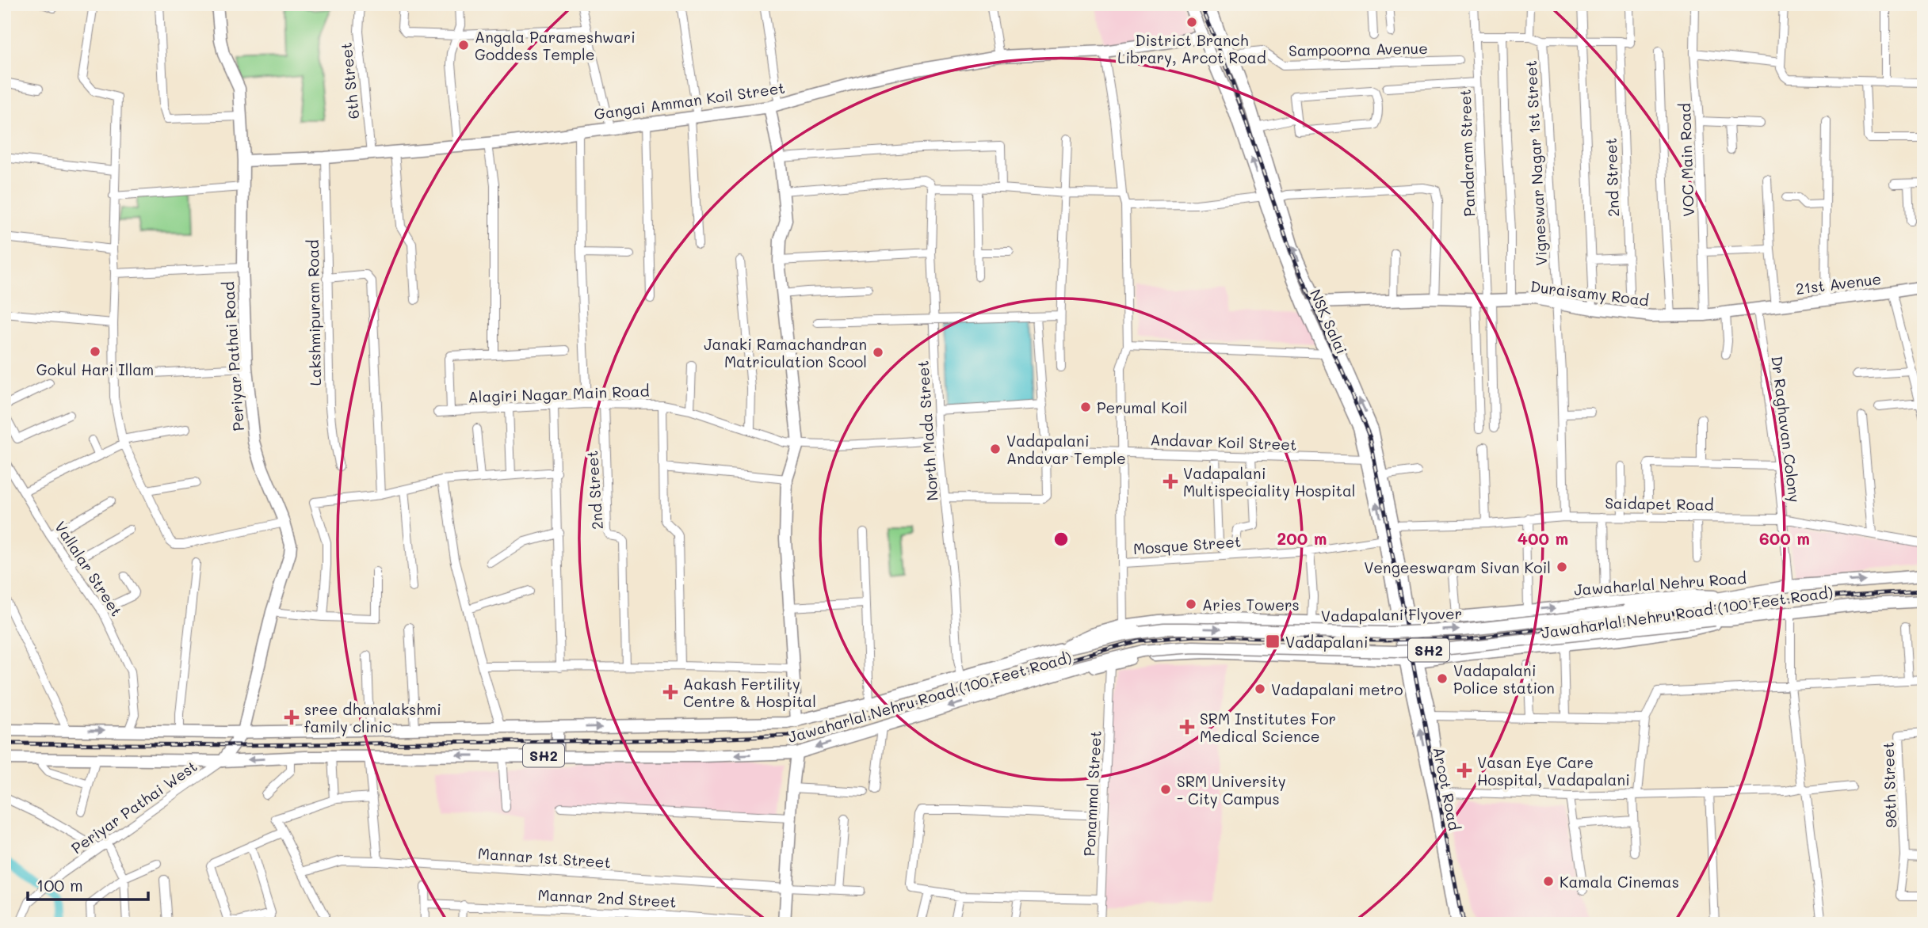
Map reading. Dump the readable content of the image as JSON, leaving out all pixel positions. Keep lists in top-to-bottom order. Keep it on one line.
{"streets":{"main road":["Gangai Amman Koil Street","21st Avenue","Duraisamy Road","NSK Salai","Periyar Pathai Road","Jawaharlal Nehru Road","Jawaharlal Nehru Road (100 Feet Road)","Vadapalani Flyover","SH2","Arcot Road"],"street":["Sampoorna Avenue","6th Street","Pandaram Street","VOC Main Road","Vigneswar Nagar 1st Street","2nd Street","Lakshmipuram Road","Alagiri Nagar Main Road","Dr Raghavan Colony","North Mada Street","Andavar Koil Street","Saidapet Road","Mosque Street","Vallalar Street","98th Street","Ponammal Street","Periyar Pathai West","Mannar 1st Street","Mannar 2nd Street"]},"crossings":[["6th Street","Gangai Amman Koil Street"],["Gangai Amman Koil Street","Lakshmipuram Road"],["Gangai Amman Koil Street","NSK Salai"],["Gangai Amman Koil Street","Periyar Pathai Road"],["Pandaram Street","Duraisamy Road"],["VOC Main Road","Duraisamy Road"],["Vigneswar Nagar 1st Street","Duraisamy Road"],["Vigneswar Nagar 1st Street","Saidapet Road"],["2nd Street","Duraisamy Road"],["2nd Street","Alagiri Nagar Main Road"],["21st Avenue","Duraisamy Road"],["21st Avenue","Dr Raghavan Colony"],["Duraisamy Road","NSK Salai"],["Duraisamy Road","Dr Raghavan Colony"],["NSK Salai","Andavar Koil Street"],["NSK Salai","Mosque Street"],["NSK Salai","Jawaharlal Nehru Road"],["NSK Salai","Jawaharlal Nehru Road (100 Feet Road)"],["NSK Salai","Arcot Road"],["Periyar Pathai Road","Jawaharlal Nehru Road (100 Feet Road)"],["Alagiri Nagar Main Road","North Mada Street"],["Dr Raghavan Colony","Saidapet Road"],["Dr Raghavan Colony","Jawaharlal Nehru Road"],["North Mada Street","Jawaharlal Nehru Road (100 Feet Road)"],["Vallalar Street","Jawaharlal Nehru Road (100 Feet Road)"],["Jawaharlal Nehru Road","Jawaharlal Nehru Road (100 Feet Road)"],["Jawaharlal Nehru Road","Vadapalani Flyover"],["Jawaharlal Nehru Road","Arcot Road"],["Jawaharlal Nehru Road (100 Feet Road)","Vadapalani Flyover"],["Jawaharlal Nehru Road (100 Feet Road)","SH2"],["Jawaharlal Nehru Road (100 Feet Road)","Arcot Road"],["Jawaharlal Nehru Road (100 Feet Road)","Ponammal Street"],["Jawaharlal Nehru Road (100 Feet Road)","Periyar Pathai West"]],"places":{"other":["District Branch Library, Arcot Road","Angala Parameshwari Goddess Temple","Gokul Hari Illam","Janaki Ramachandran Matriculation Scool","Perumal Koil","Vadapalani Andavar Temple","Vengeeswaram Sivan Koil","Aries Towers","Vadapalani Police station","Vadapalani metro","SRM University - City Campus","Kamala Cinemas"],"health":["Vadapalani Multispeciality Hospital","Aakash Fertility Centre & Hospital","sree dhanalakshmi family clinic","SRM Institutes For Medical Science","Vasan Eye Care Hospital, Vadapalani"],"transit":["Vadapalani"]},"scale_bar":"100 m","rings":["200 m","400 m","600 m"]}
